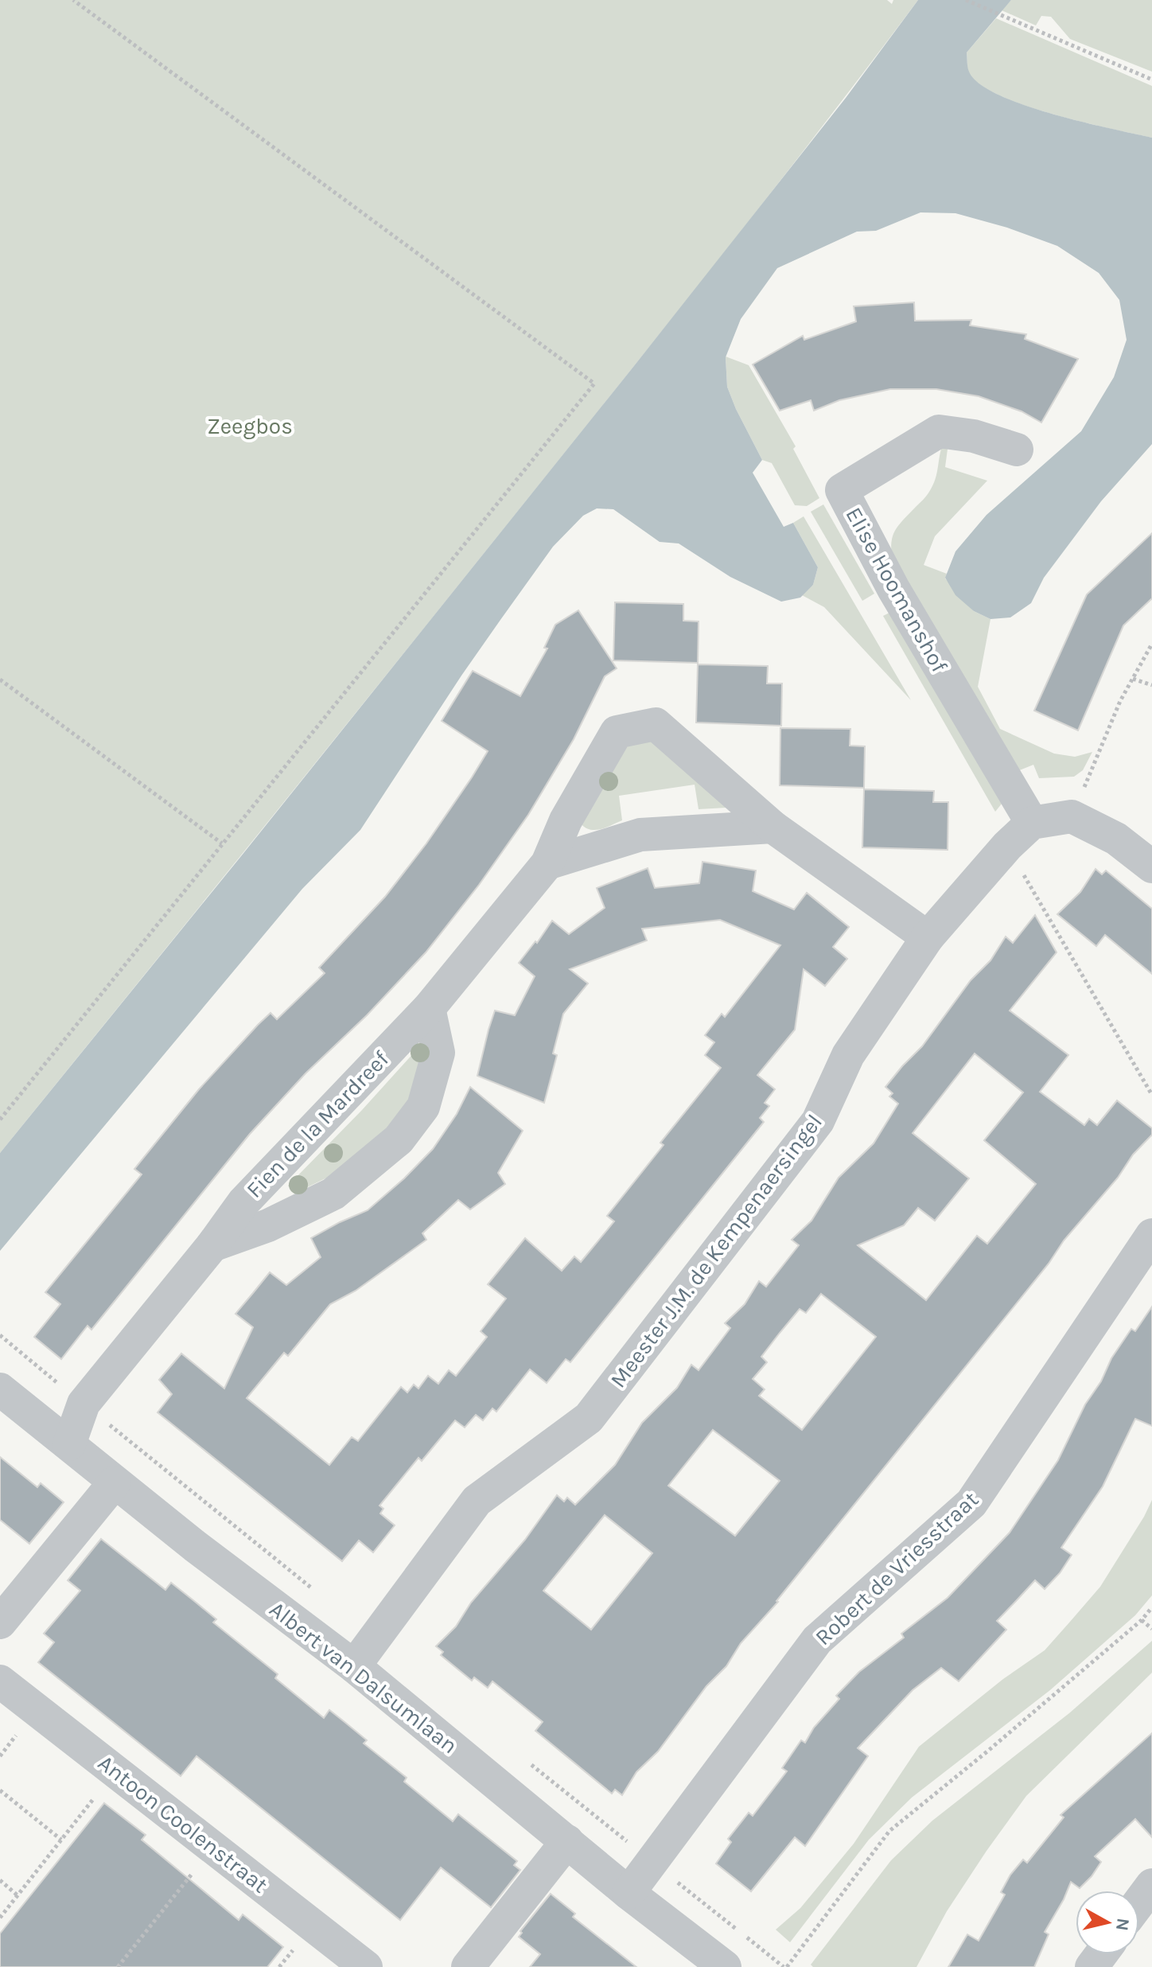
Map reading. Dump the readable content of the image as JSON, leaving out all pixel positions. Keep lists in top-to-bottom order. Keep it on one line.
{"streets":{"street":["Elise Hoomanshof","Fien de la Mardreef","Meester J.M. de Kempenaersingel","Robert de Vriesstraat","Albert van Dalsumlaan","Antoon Coolenstraat"]},"crossings":[["Elise Hoomanshof","Meester J.M. de Kempenaersingel"],["Fien de la Mardreef","Meester J.M. de Kempenaersingel"],["Fien de la Mardreef","Albert van Dalsumlaan"],["Meester J.M. de Kempenaersingel","Albert van Dalsumlaan"],["Robert de Vriesstraat","Albert van Dalsumlaan"]],"parks":["Zeegbos"],"north":"right"}
